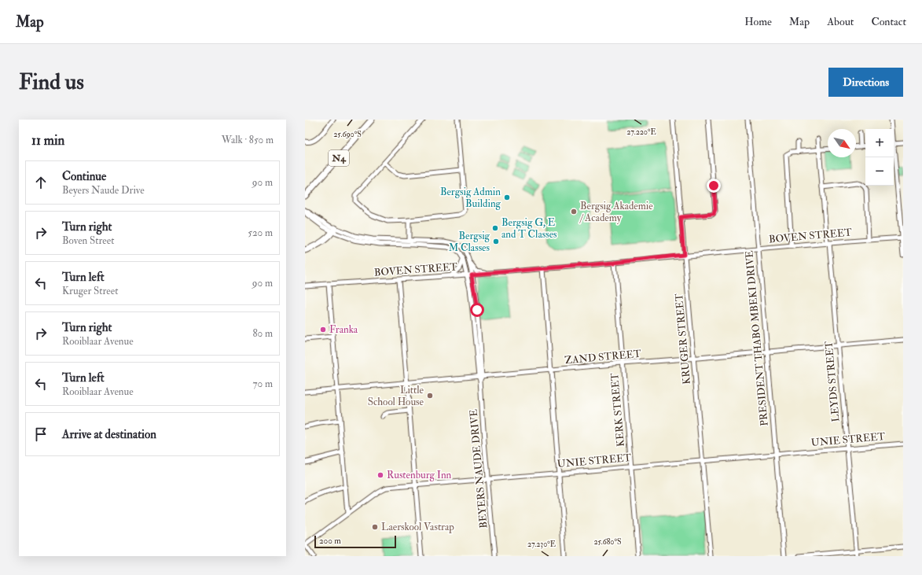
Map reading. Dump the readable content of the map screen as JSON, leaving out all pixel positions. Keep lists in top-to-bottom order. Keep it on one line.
{"streets":{"highway":["N4"],"street":["BOVEN STREET","PRESIDENT THABO MBEKI DRIVE","KRUGER STREET","ZAND STREET","LEYDS STREET","KERK STREET","UNIE STREET","BEYERS NAUDE DRIVE"]},"crossings":[["BOVEN STREET","PRESIDENT THABO MBEKI DRIVE"],["BOVEN STREET","KRUGER STREET"],["BOVEN STREET","LEYDS STREET"],["BOVEN STREET","KERK STREET"],["BOVEN STREET","BEYERS NAUDE DRIVE"],["PRESIDENT THABO MBEKI DRIVE","ZAND STREET"],["PRESIDENT THABO MBEKI DRIVE","UNIE STREET"],["KRUGER STREET","ZAND STREET"],["KRUGER STREET","UNIE STREET"],["ZAND STREET","LEYDS STREET"],["ZAND STREET","KERK STREET"],["ZAND STREET","BEYERS NAUDE DRIVE"],["LEYDS STREET","UNIE STREET"],["KERK STREET","UNIE STREET"],["UNIE STREET","BEYERS NAUDE DRIVE"]],"places":["Bergsig Admin Building","Bergsig Akademie / Academy","Bergsig G, E and T Classes","Bergsig M Classes","Franka","Little School House","Rustenburg Inn","Laerskool Vastrap"],"scale_bar":"200 m","north":"bottom right","page":{"header":"Map","nav":["Home","Map","About","Contact"],"buttons":"Directions","title":"Find us","heading":["11 min","Walk · 850 m"],"map_buttons":["+","−"],"list":[["Continue","Beyers Naude Drive","90 m"],["Turn right","Boven Street","520 m"],["Turn left","Kruger Street","90 m"],["Turn right","Rooiblaar Avenue","80 m"],["Turn left","Rooiblaar Avenue","70 m"],"Arrive at destination"],"scale":"200 m"},"coordinates":["27.220°E","25.690°S","25.680°S","27.230°E"]}
